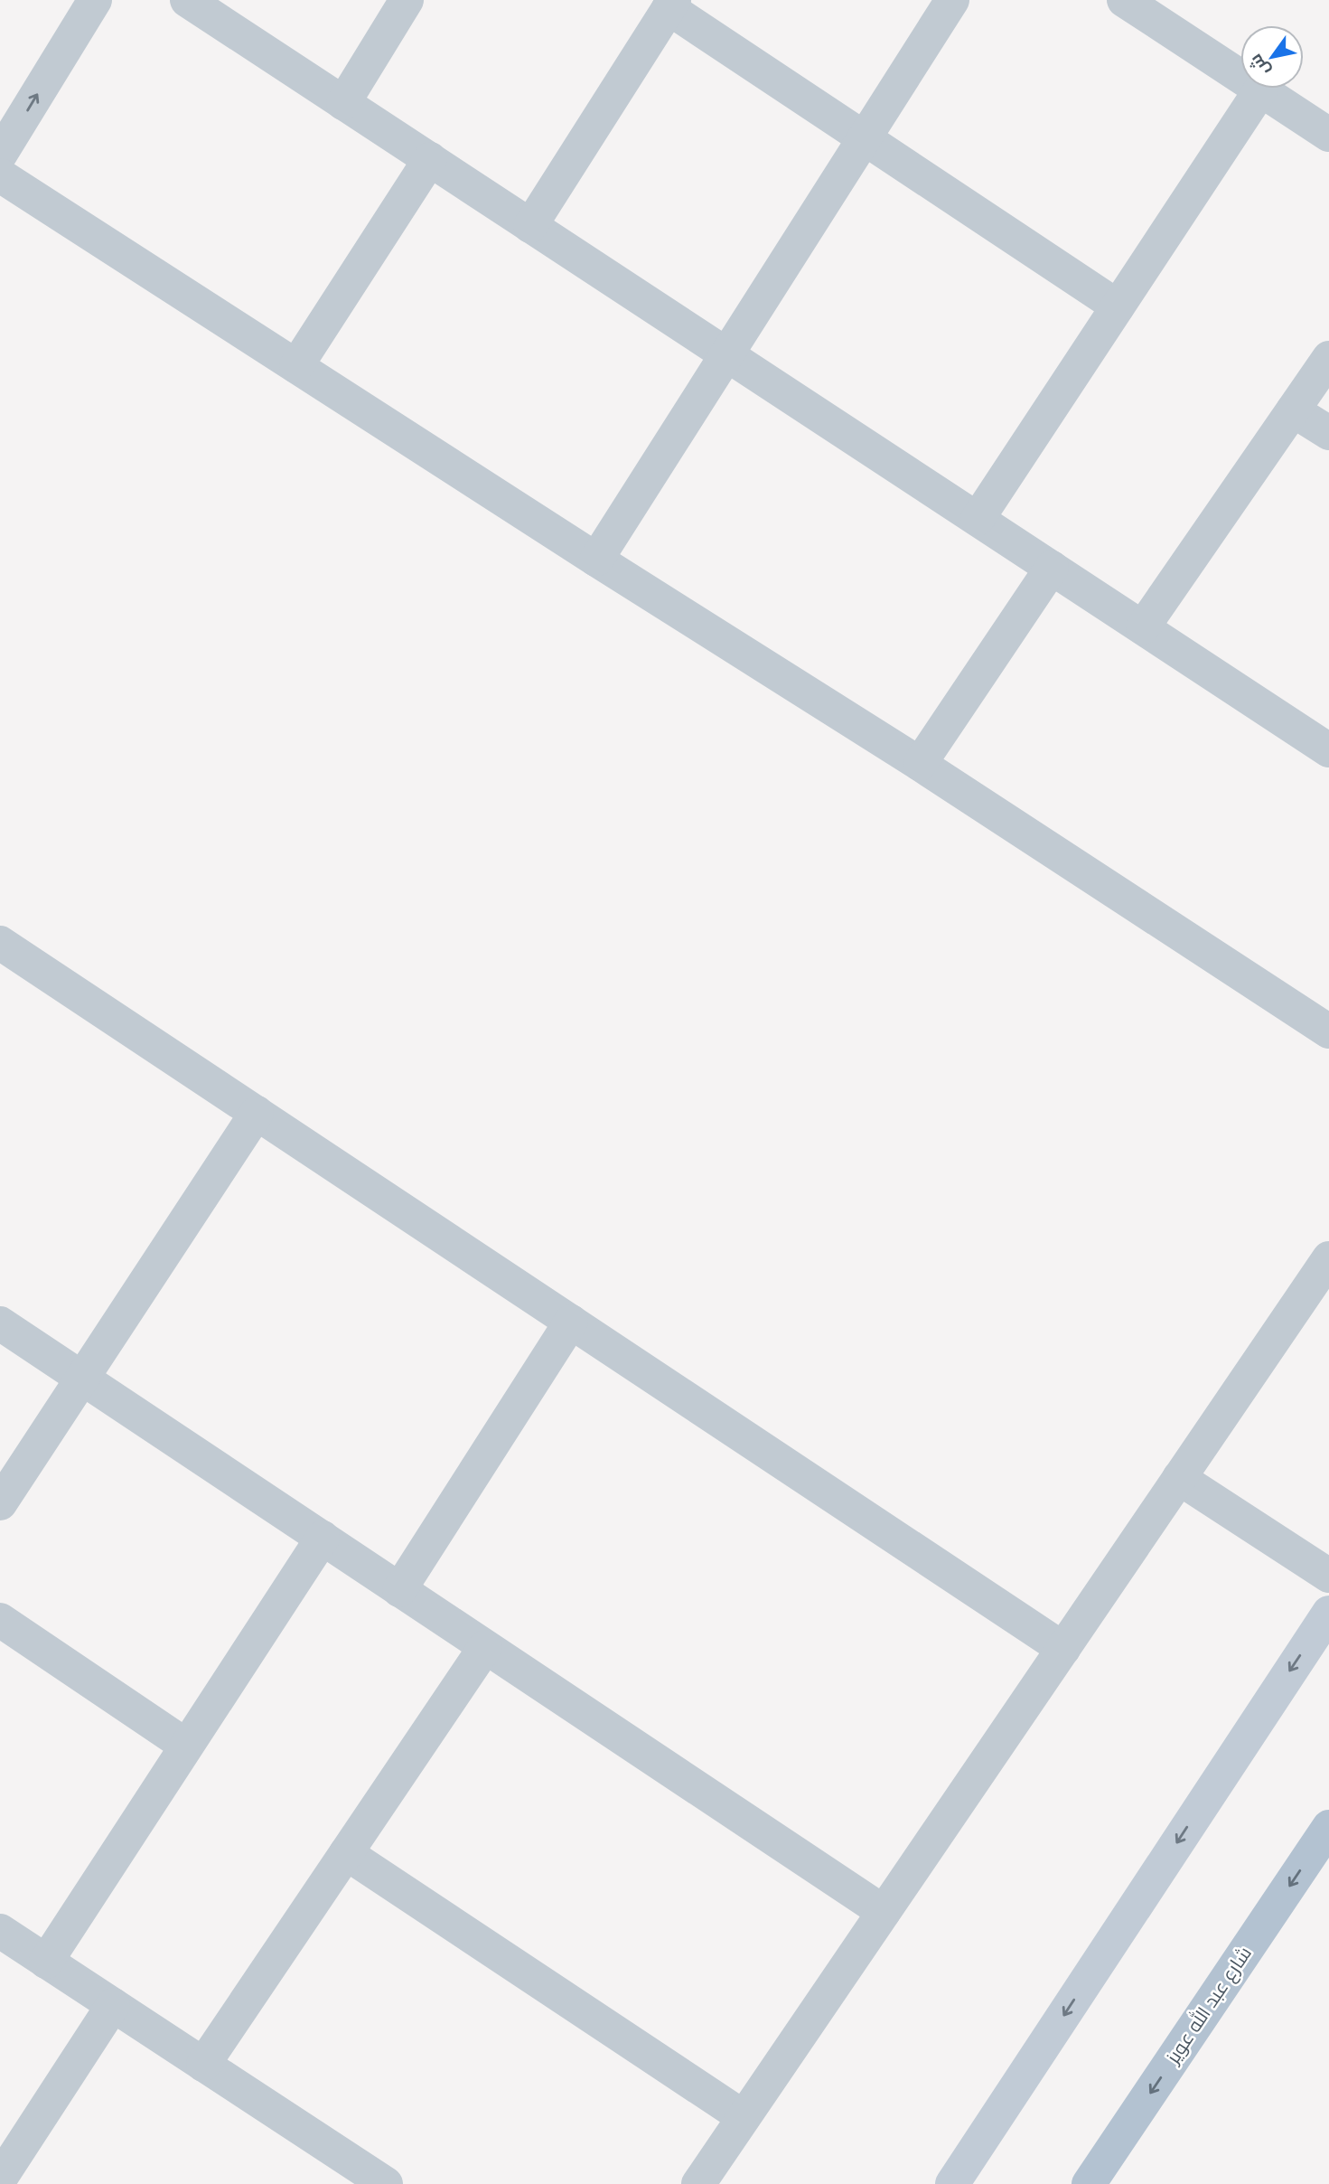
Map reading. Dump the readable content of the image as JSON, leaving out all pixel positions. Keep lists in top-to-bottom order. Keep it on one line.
{"streets":{"main road":["شارع عبد الله عويز"]},"north":"bottom left"}
